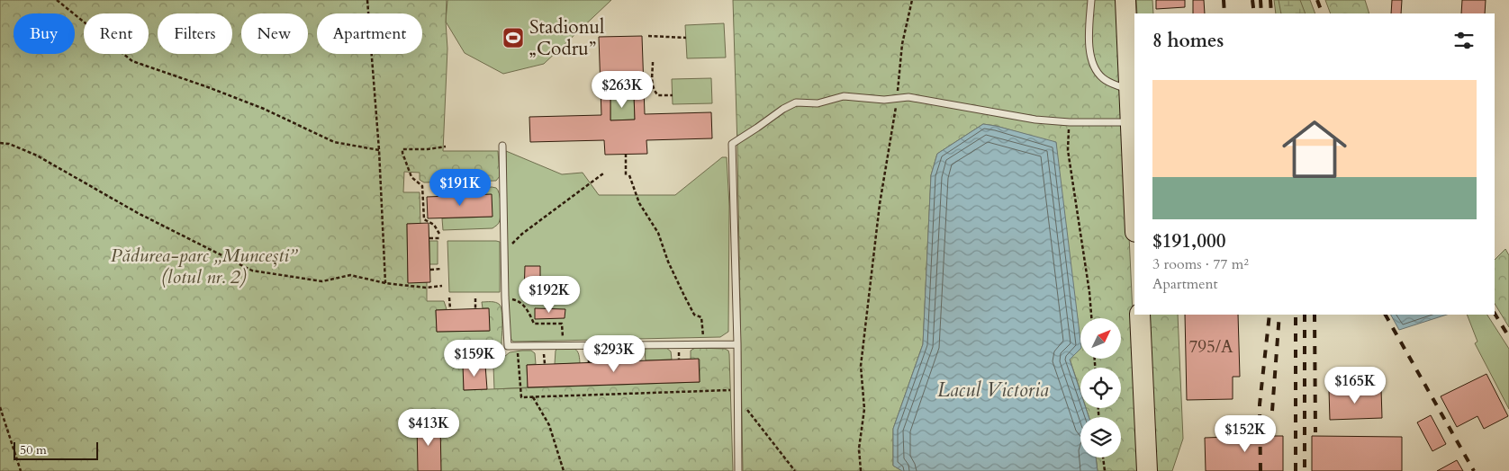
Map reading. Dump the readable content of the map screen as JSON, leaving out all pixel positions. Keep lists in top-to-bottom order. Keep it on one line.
{"water":["Lacul Victoria"],"parks":["Pădurea-parc „Muncești” (lotul nr. 2)"],"places":{"sports":["Stadionul „Codru”"]},"house_numbers":["795/A"],"scale_bar":"50 m","north":"top right","page":{"chip":["Buy","Rent","Filters","New","Apartment"],"heading":"8 homes","list":[{"name":"$191,000","note":"3 rooms · 77 m² · Apartment"}],"price":["$263K","$191K","$192K","$293K","$159K","$165K","$413K","$152K"],"scale":"50 m"}}
